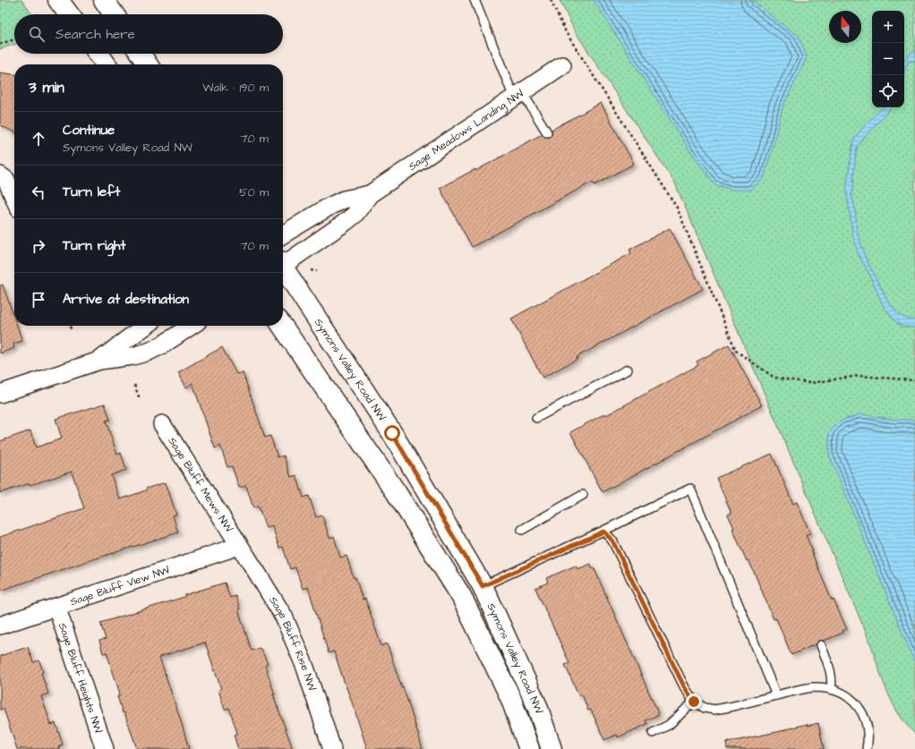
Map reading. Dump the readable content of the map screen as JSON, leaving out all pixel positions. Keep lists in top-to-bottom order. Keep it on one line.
{"streets":{"main road":["Symons Valley Road NW"],"street":["Sage Meadows Landing NW","Sage Bluff Mews NW","Sage Bluff View NW","Sage Bluff Rise NW","Sage Bluff Heights NW"]},"crossings":[["Sage Bluff Mews NW","Sage Bluff View NW"],["Sage Bluff Mews NW","Sage Bluff Rise NW"],["Sage Bluff View NW","Sage Bluff Rise NW"],["Sage Bluff View NW","Sage Bluff Heights NW"]],"north":"top","page":{"map_buttons":["+","−"],"search":"Search here","heading":["3 min","Walk · 190 m"],"list":[["Continue","Symons Valley Road NW","70 m"],["Turn left","50 m"],["Turn right","70 m"],"Arrive at destination"]}}
